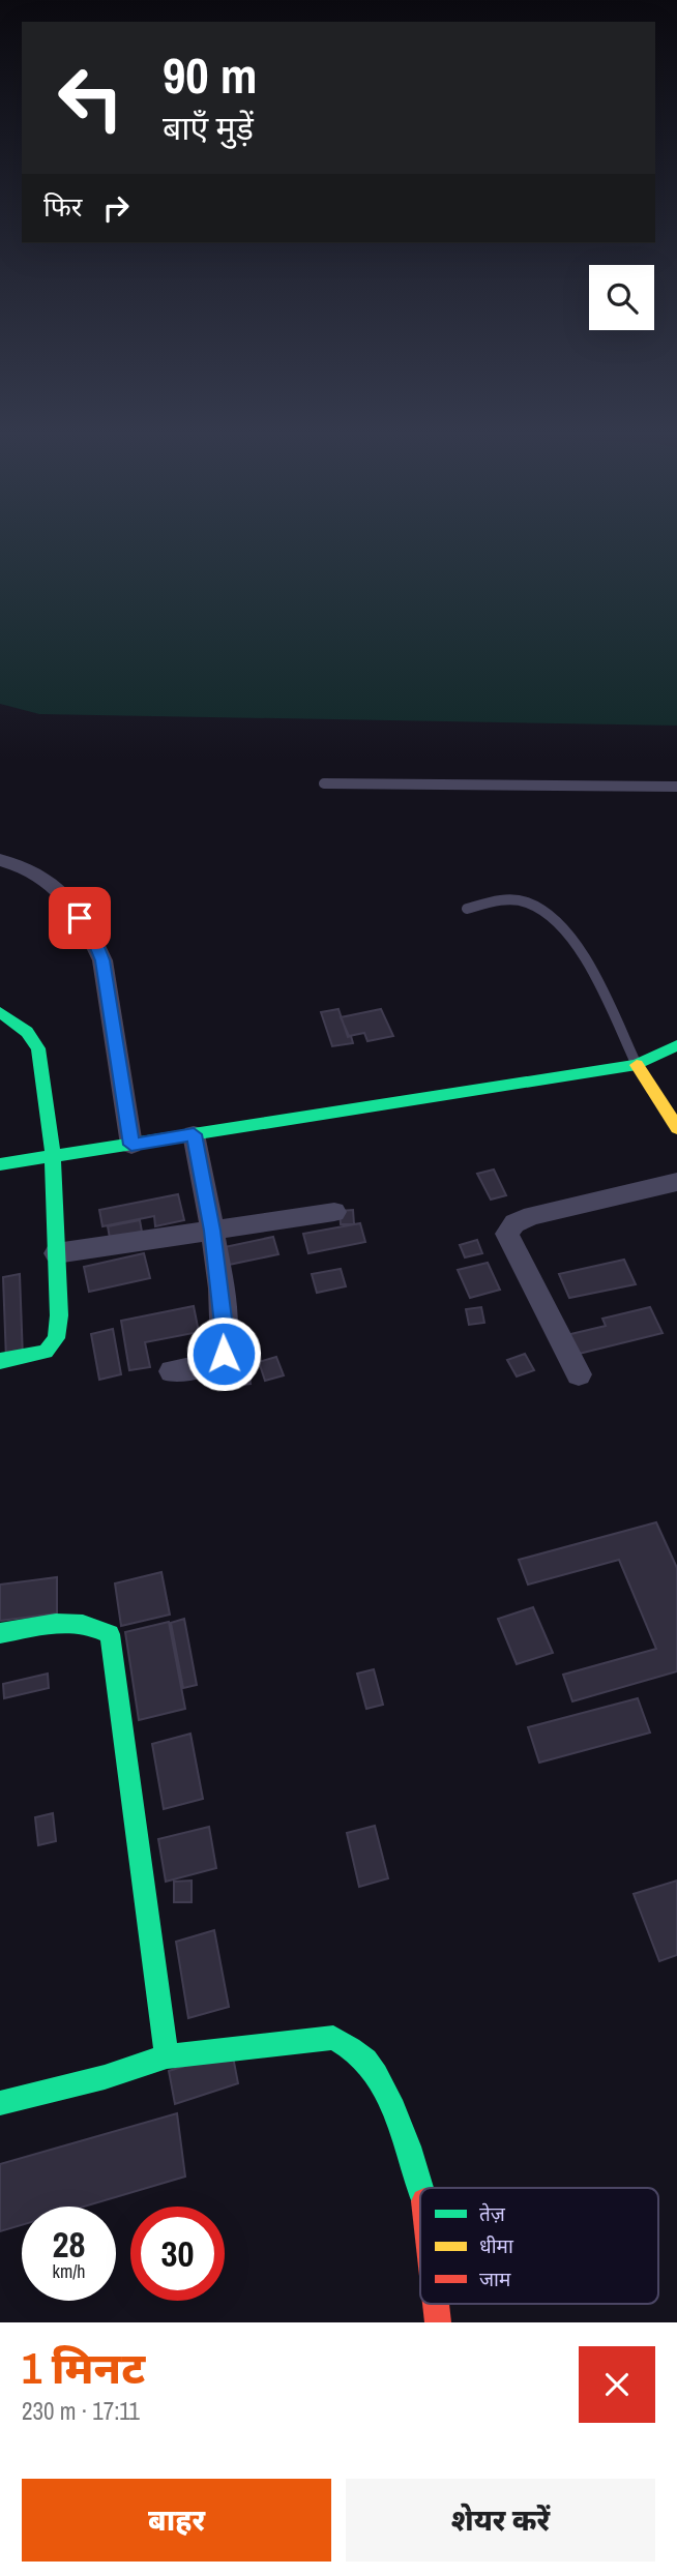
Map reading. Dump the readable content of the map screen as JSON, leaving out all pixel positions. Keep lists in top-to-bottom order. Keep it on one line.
{"legend":["तेज़","धीमा","जाम"],"page":{"turn":["90 m","बाएँ मुड़ें"],"then":"फिर","speed":"28 km/h","limit":"30","heading":["1 मिनट","230 m · 17:11"],"buttons":["बाहर","शेयर करें"]}}
